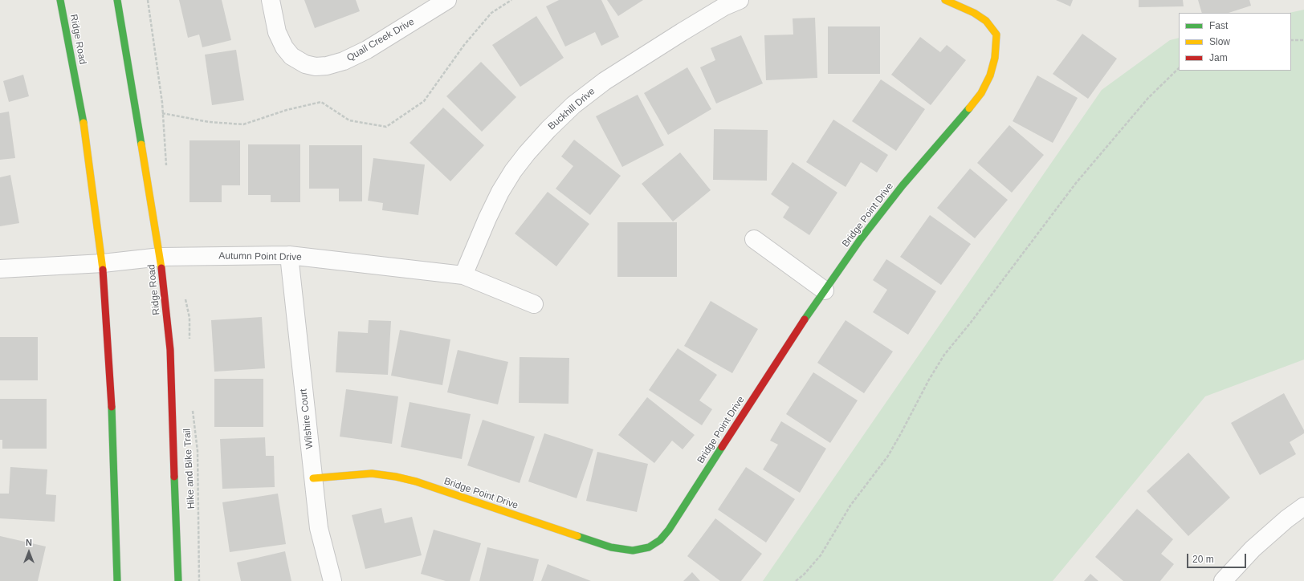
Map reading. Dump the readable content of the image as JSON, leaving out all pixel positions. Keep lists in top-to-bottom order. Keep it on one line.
{"streets":{"main road":["Ridge Road","Bridge Point Drive"],"street":["Quail Creek Drive","Buckhill Drive","Autumn Point Drive","Wilshire Court"],"path":["Hike and Bike Trail"]},"crossings":[["Ridge Road","Autumn Point Drive"],["Buckhill Drive","Autumn Point Drive"],["Bridge Point Drive","Wilshire Court"],["Autumn Point Drive","Wilshire Court"]],"legend":["Fast","Slow","Jam"],"scale_bar":"20 m","north":"top"}
